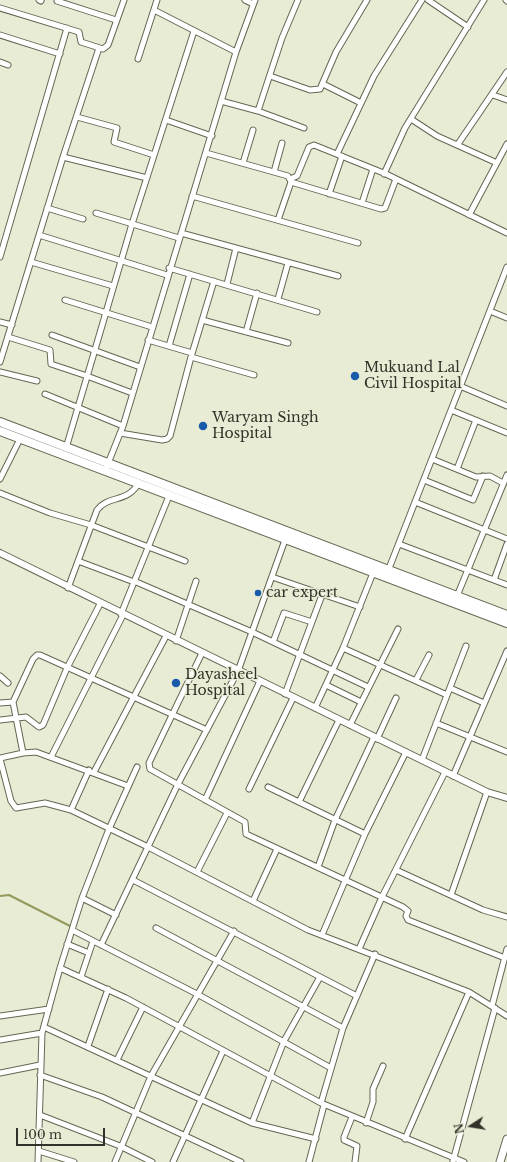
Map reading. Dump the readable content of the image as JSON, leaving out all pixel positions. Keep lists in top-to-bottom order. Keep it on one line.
{"places":["Mukuand Lal Civil Hospital","Waryam Singh Hospital","car expert","Dayasheel Hospital"],"scale_bar":"100 m","north":"left"}
